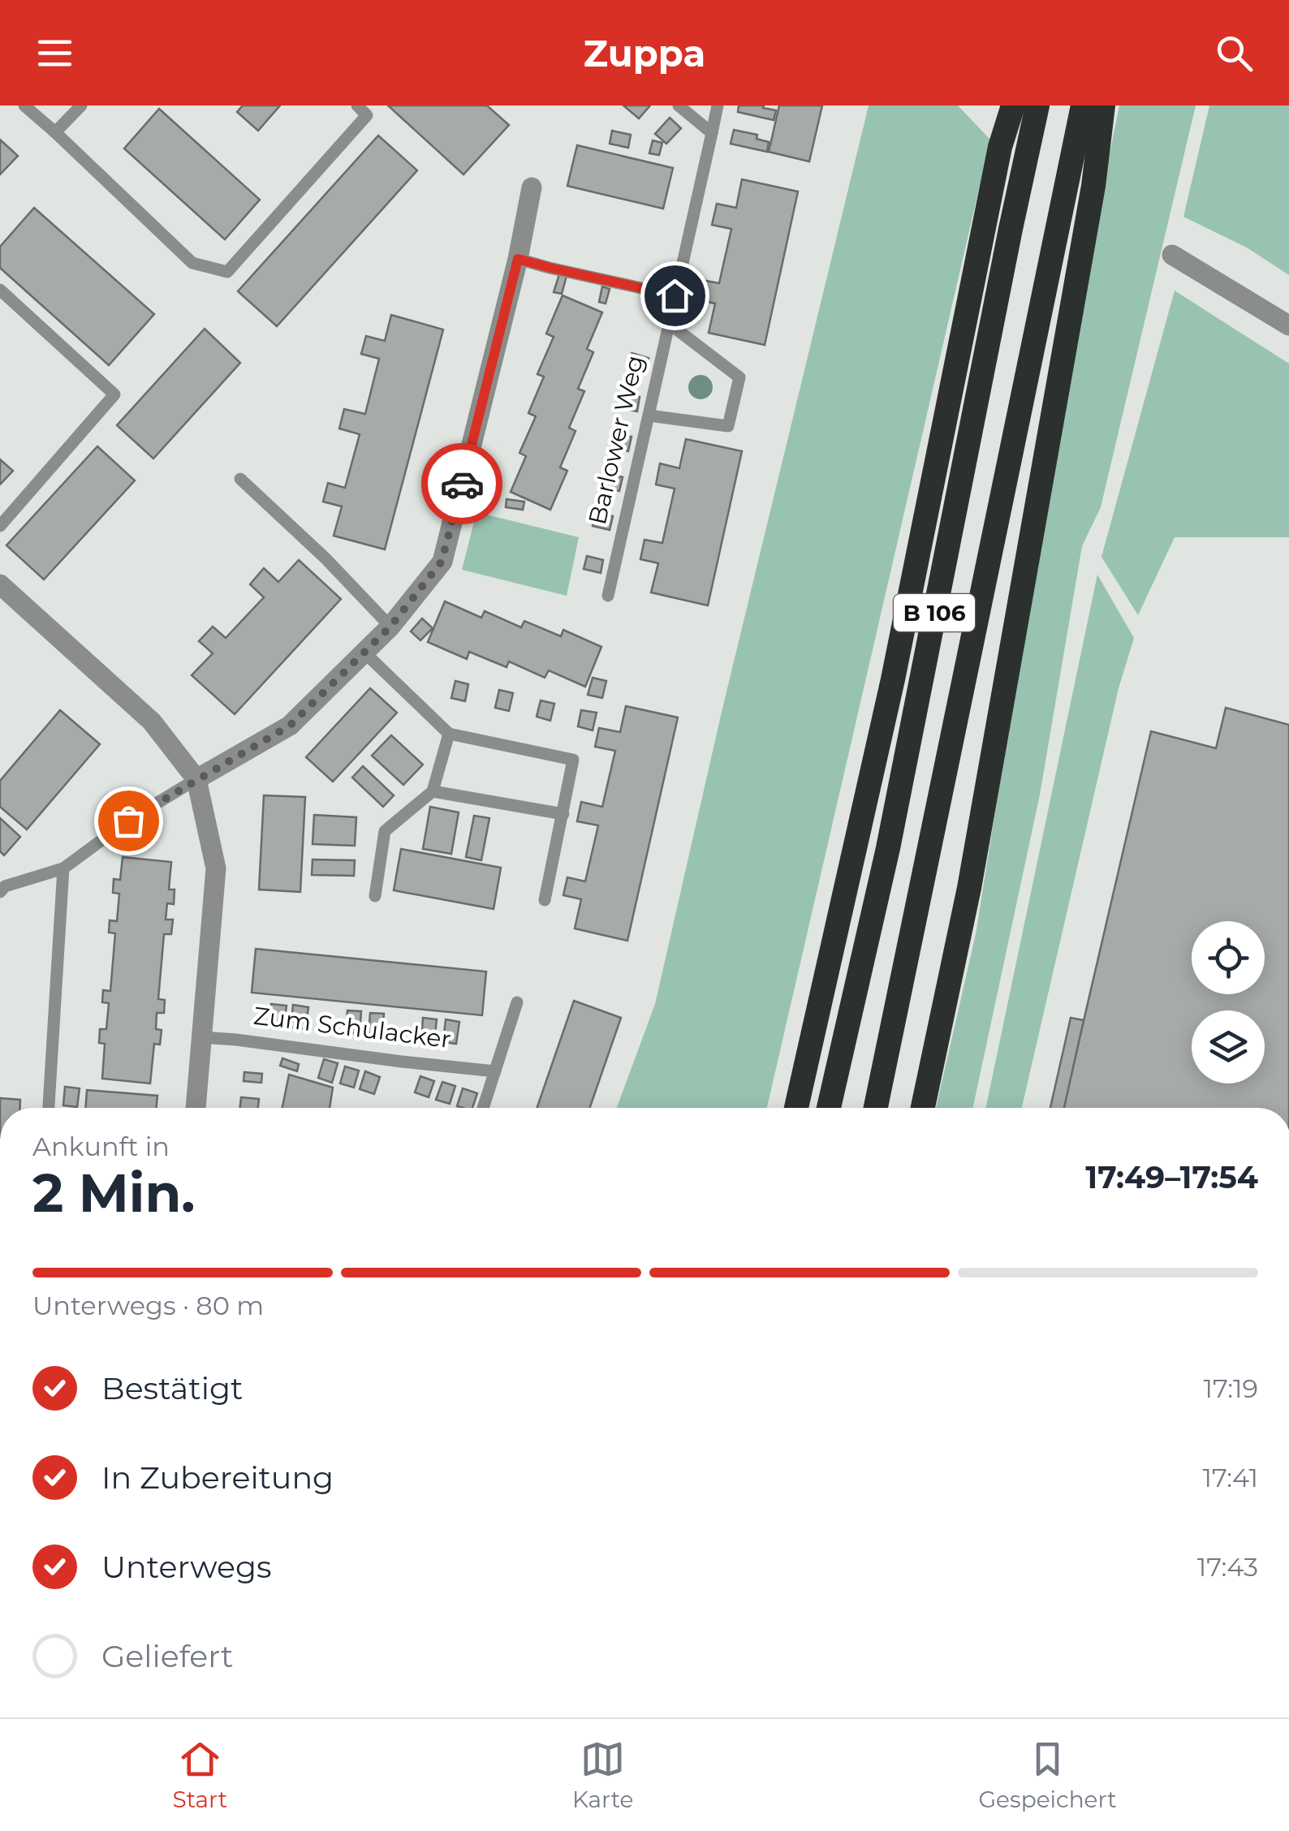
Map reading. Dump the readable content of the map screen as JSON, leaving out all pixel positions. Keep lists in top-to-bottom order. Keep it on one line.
{"streets":{"highway":["B 106"],"lane":["Barlower Weg","Zum Schulacker"]},"page":{"header":"Zuppa","heading":["2 Min.","Ankunft in","17:49–17:54"],"bar":"Unterwegs · 80 m","list":[["Bestätigt","17:19"],["In Zubereitung","17:41"],["Unterwegs","17:43"],"Geliefert"],"tabs":["Start","Karte","Gespeichert"]}}
